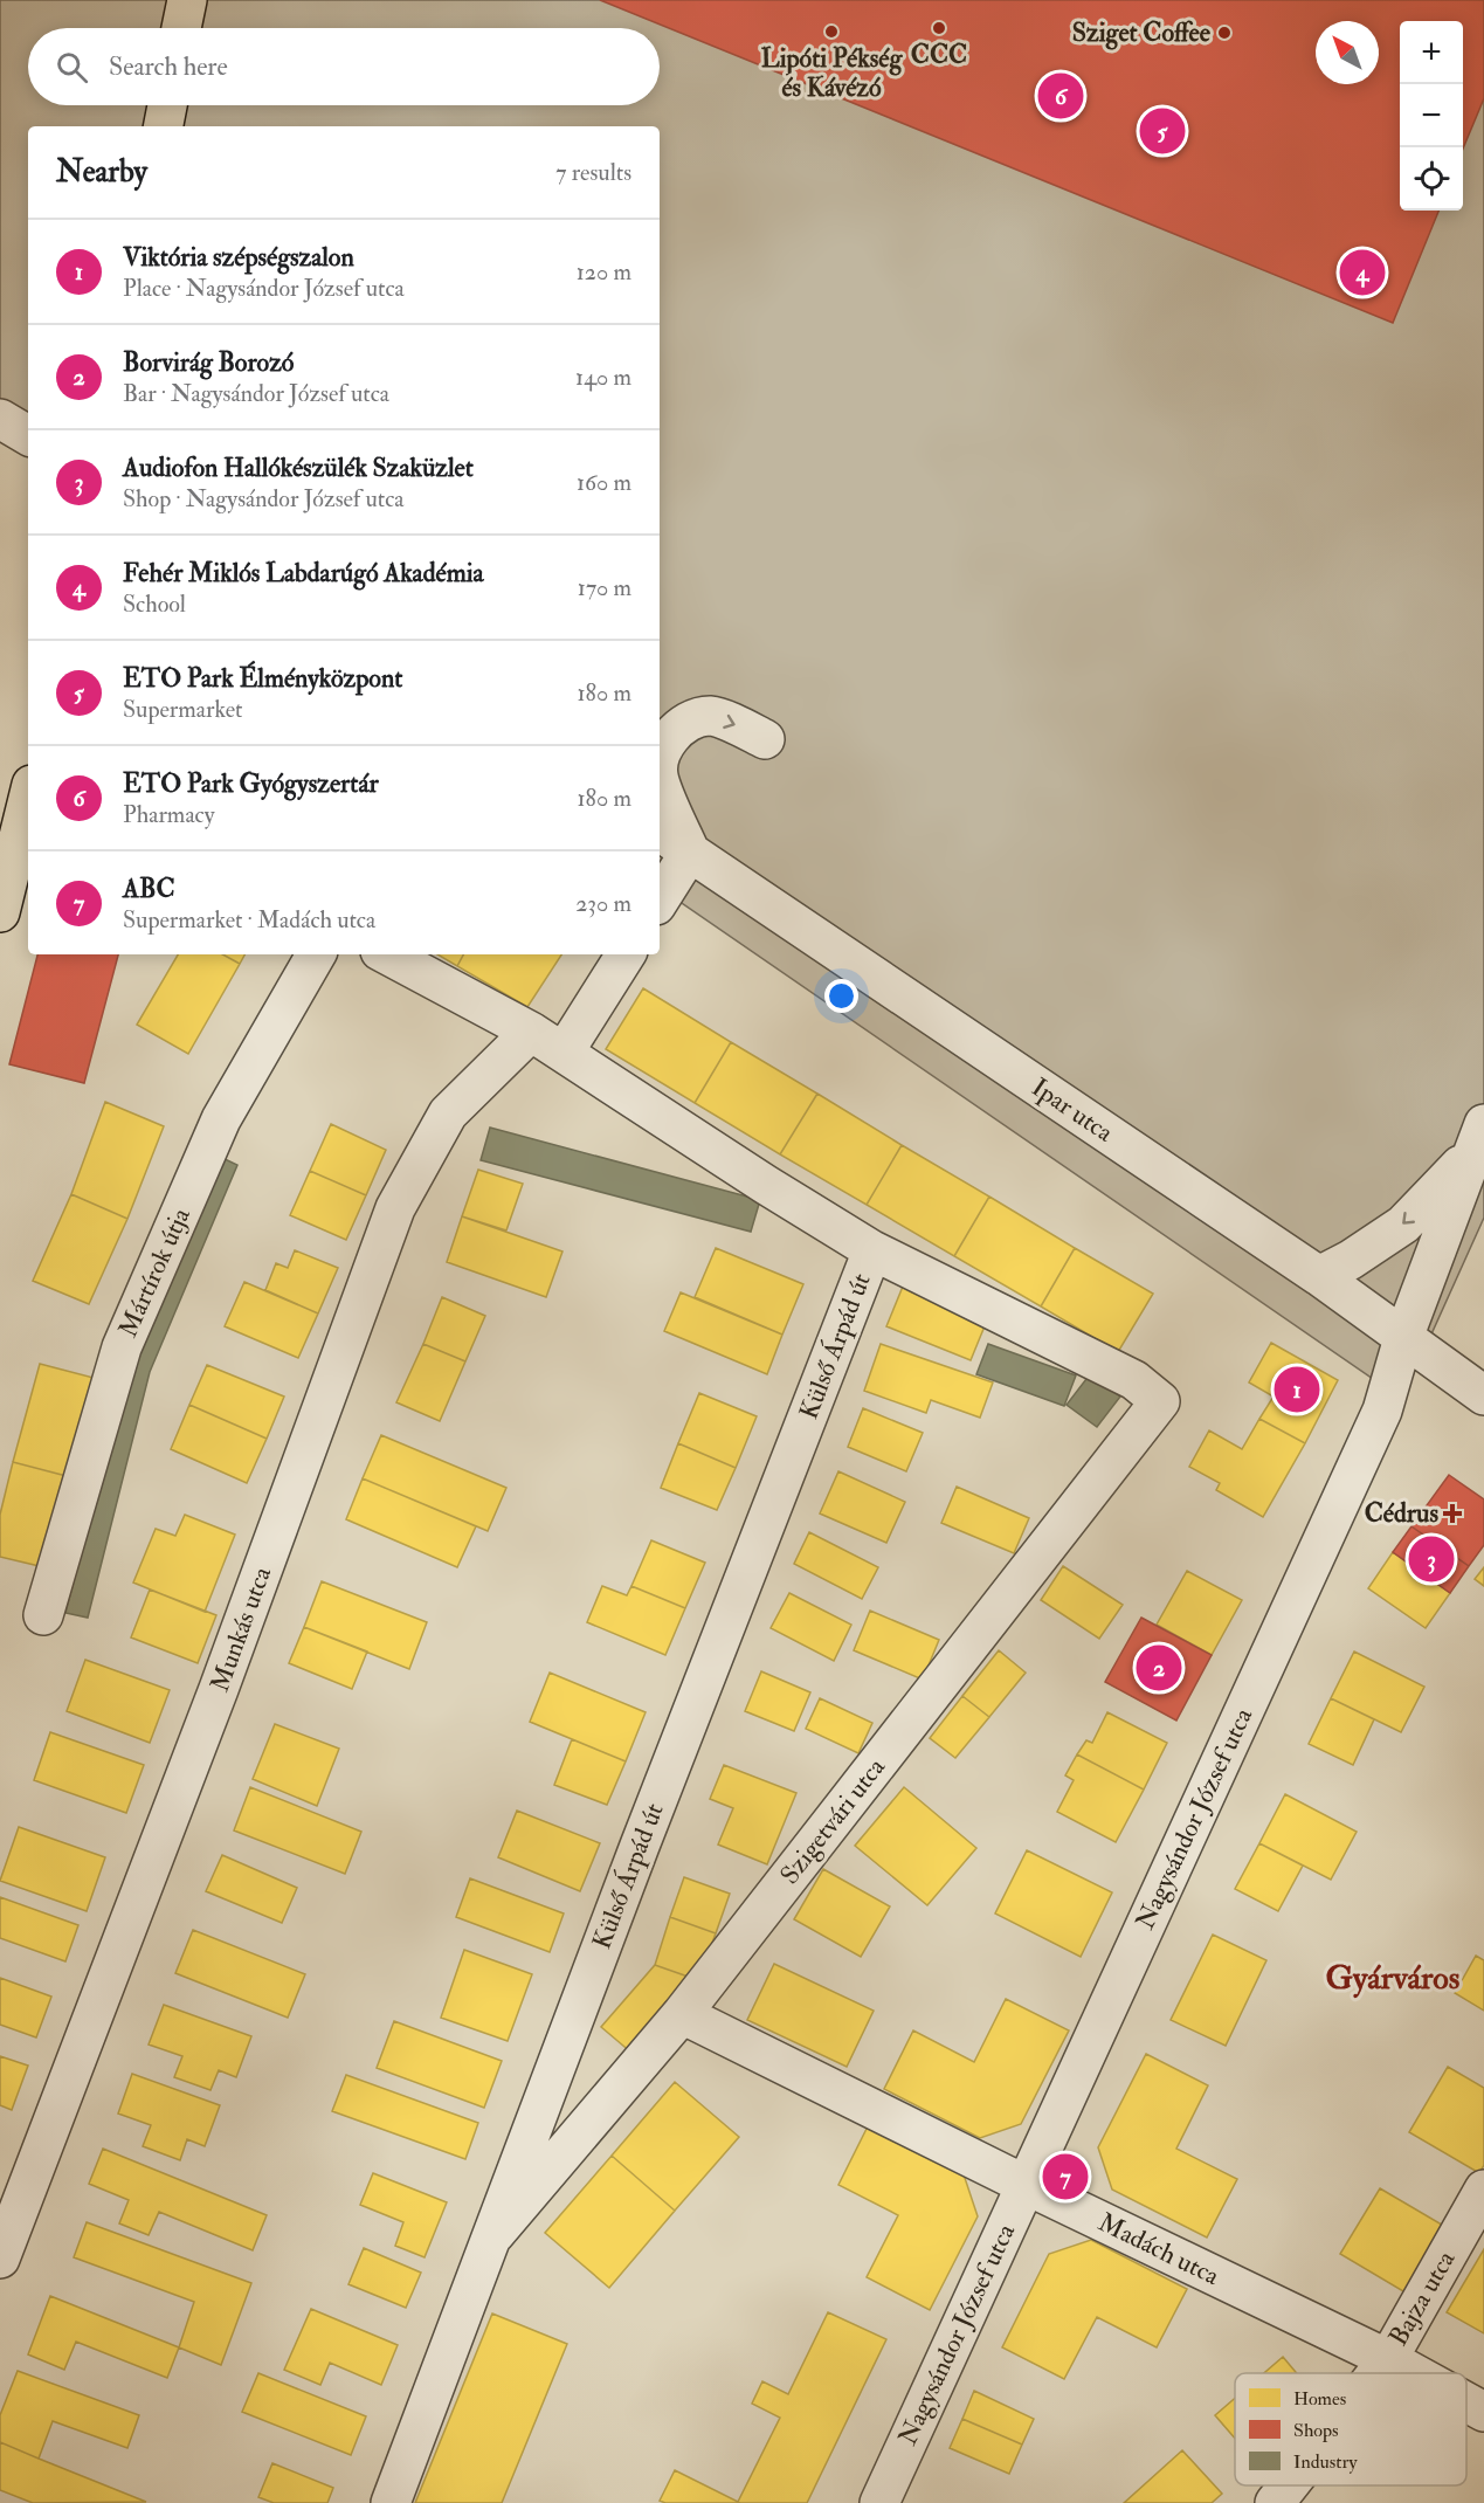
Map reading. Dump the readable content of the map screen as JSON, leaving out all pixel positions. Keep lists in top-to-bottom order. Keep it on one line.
{"streets":{"street":["Ipar utca","Mártírok útja","Külső Árpád út","Munkás utca","Nagysándor József utca","Szigetvári utca","Madách utca","Bajza utca"]},"crossings":[["Ipar utca","Nagysándor József utca"],["Külső Árpád út","Szigetvári utca"],["Nagysándor József utca","Madách utca"],["Szigetvári utca","Madách utca"],["Madách utca","Bajza utca"]],"districts":["Gyárváros"],"places":{"other":["CCC","Lipóti Pékség és Kávézó","Sziget Coffee"],"health":["Cédrus"]},"legend":["Homes","Shops","Industry"],"north":"top left","page":{"map_buttons":["+","−"],"search":"Search here","pins":["6","5","4","1","3","2","7"],"heading":["Nearby","7 results"],"list":[{"mark":"1","name":"Viktória szépségszalon","note":"Place · Nagysándor József utca","value":"120 m"},{"mark":"2","name":"Borvirág Borozó","note":"Bar · Nagysándor József utca","value":"140 m"},{"mark":"3","name":"Audiofon Hallókészülék Szaküzlet","note":"Shop · Nagysándor József utca","value":"160 m"},{"mark":"4","name":"Fehér Miklós Labdarúgó Akadémia","note":"School","value":"170 m"},{"mark":"5","name":"ETO Park Élményközpont","note":"Supermarket","value":"180 m"},{"mark":"6","name":"ETO Park Gyógyszertár","note":"Pharmacy","value":"180 m"},{"mark":"7","name":"ABC","note":"Supermarket · Madách utca","value":"230 m"}]}}
